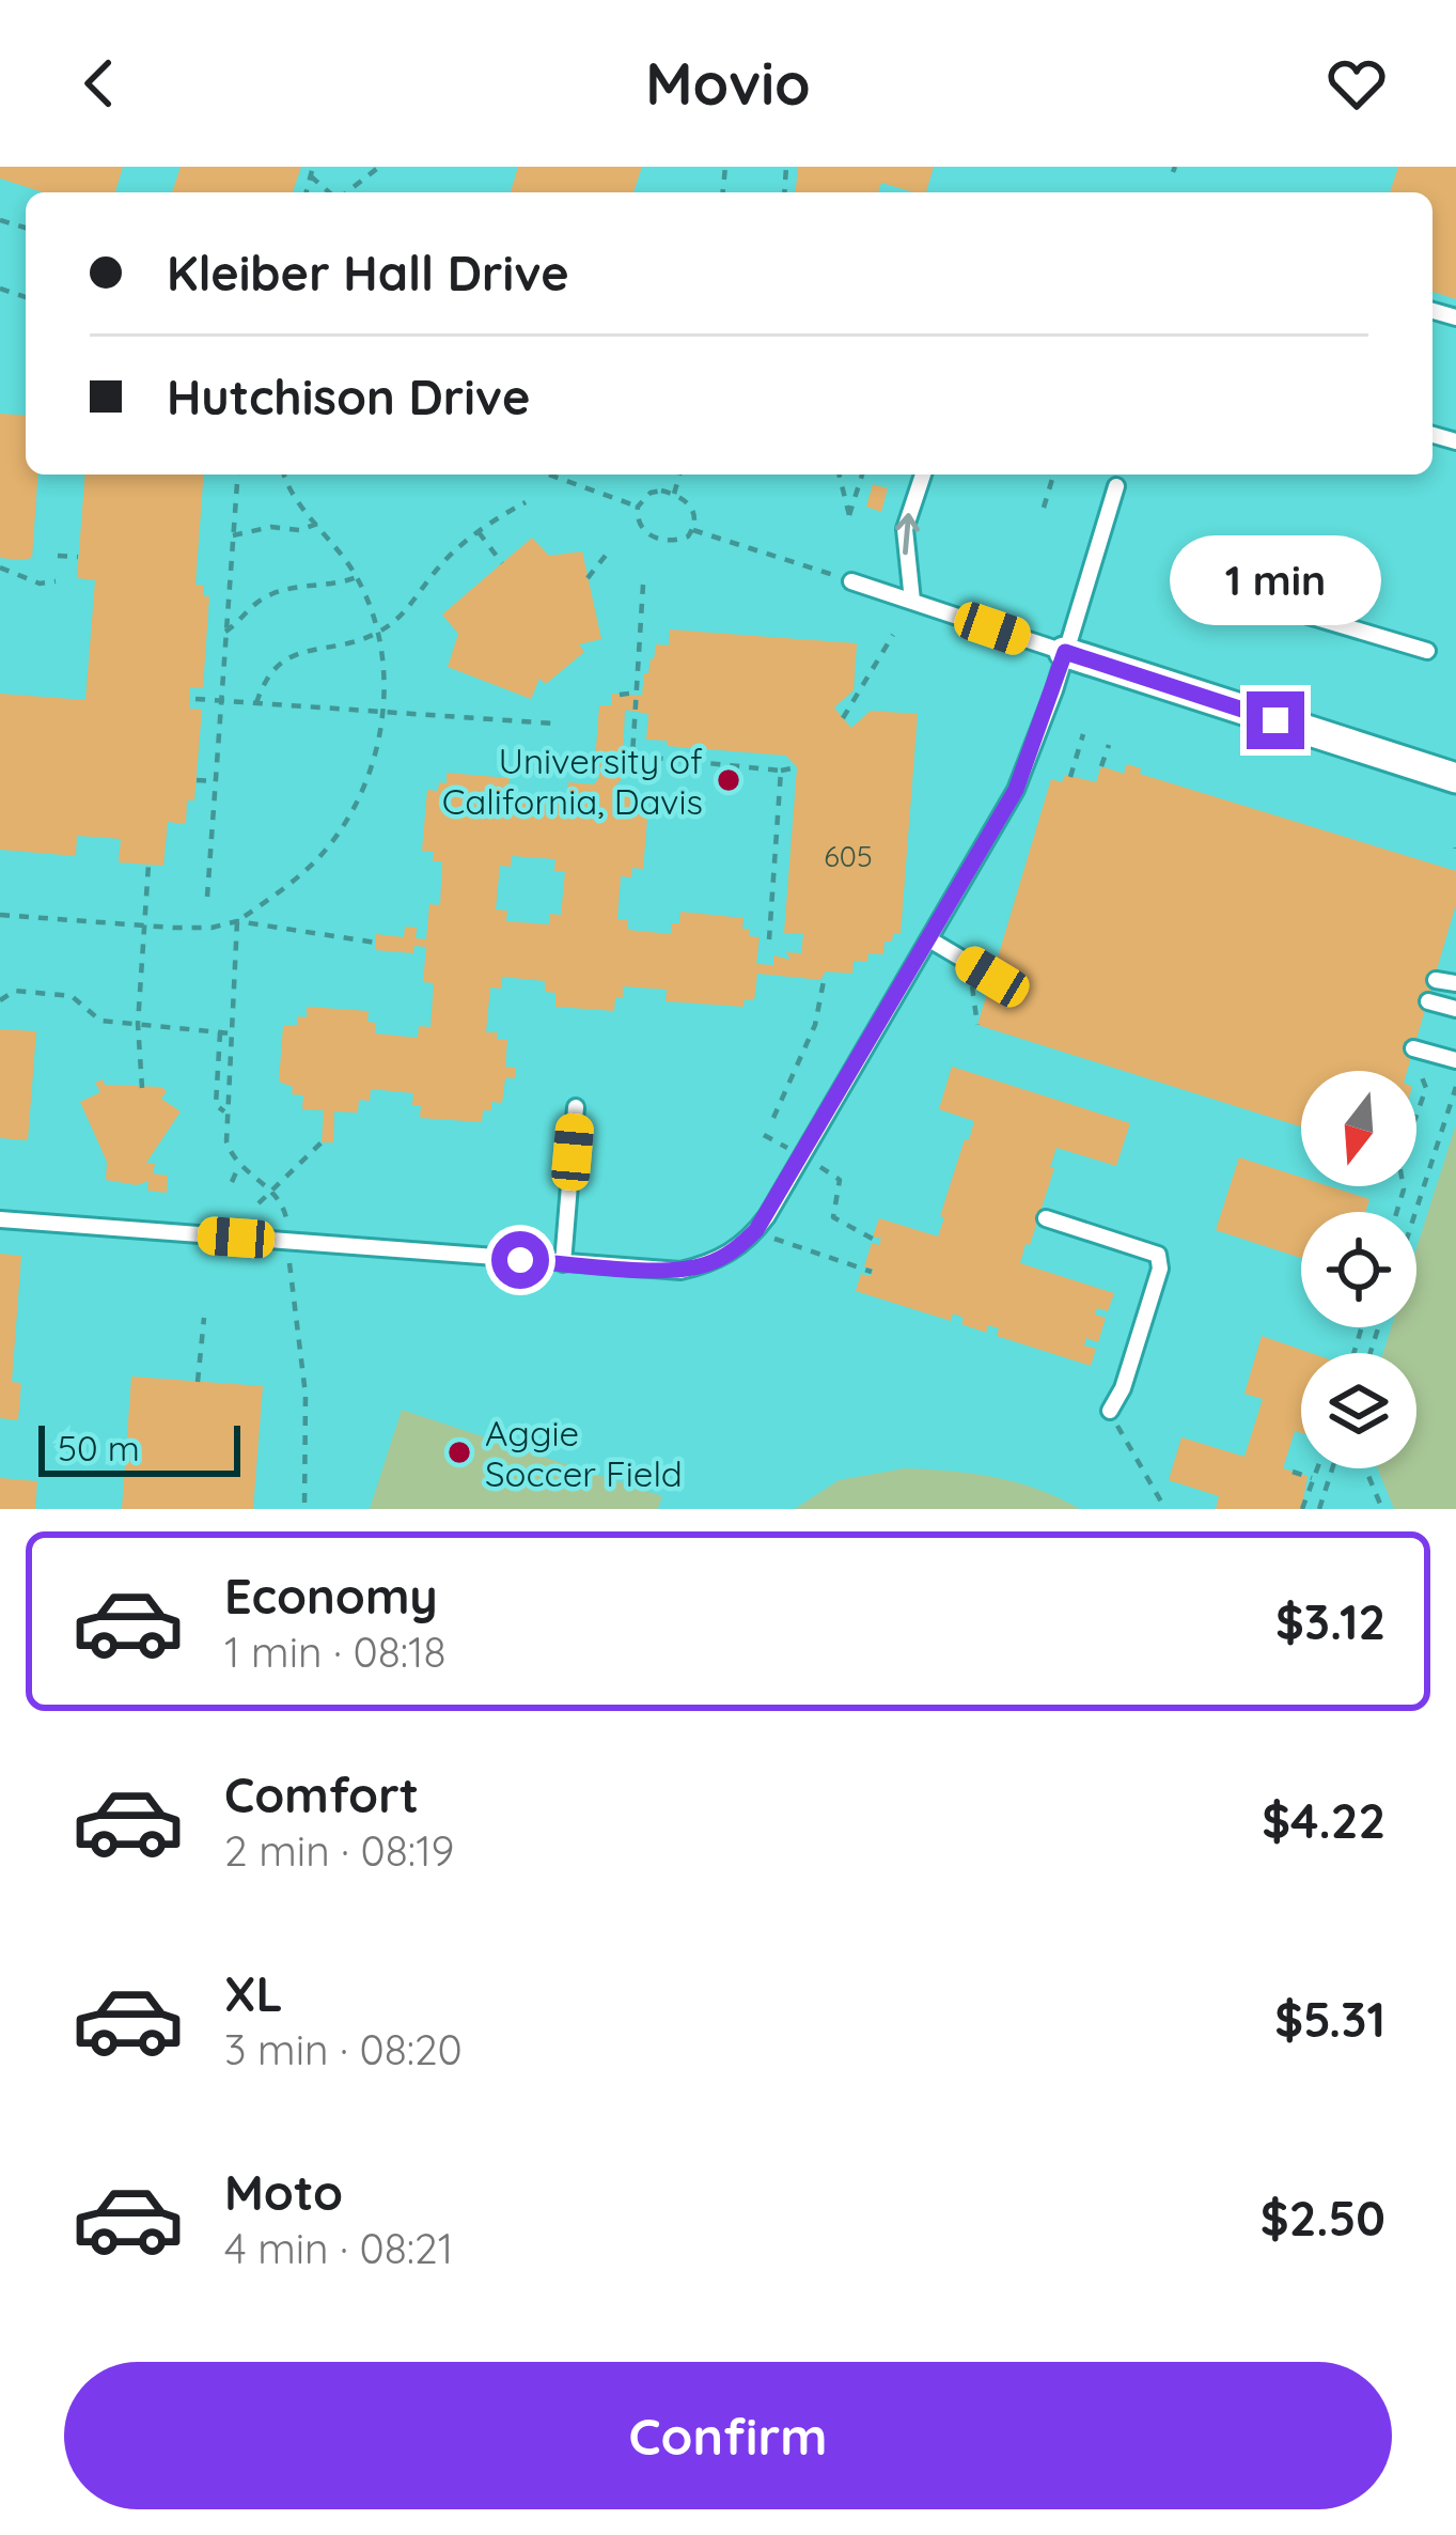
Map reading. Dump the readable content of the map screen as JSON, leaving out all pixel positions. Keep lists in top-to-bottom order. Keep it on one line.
{"places":["University of California, Davis","Aggie Soccer Field"],"house_numbers":["605"],"scale_bar":"50 m","north":"bottom","page":{"header":"Movio","banner":["Kleiber Hall Drive","Hutchison Drive"],"bubble":"1 min","scale":"50 m","list":[{"name":"Economy","note":"1 min · 08:18","value":"$3.12"},{"name":"Comfort","note":"2 min · 08:19","value":"$4.22"},{"name":"XL","note":"3 min · 08:20","value":"$5.31"},{"name":"Moto","note":"4 min · 08:21","value":"$2.50"}],"buttons":"Confirm"}}
